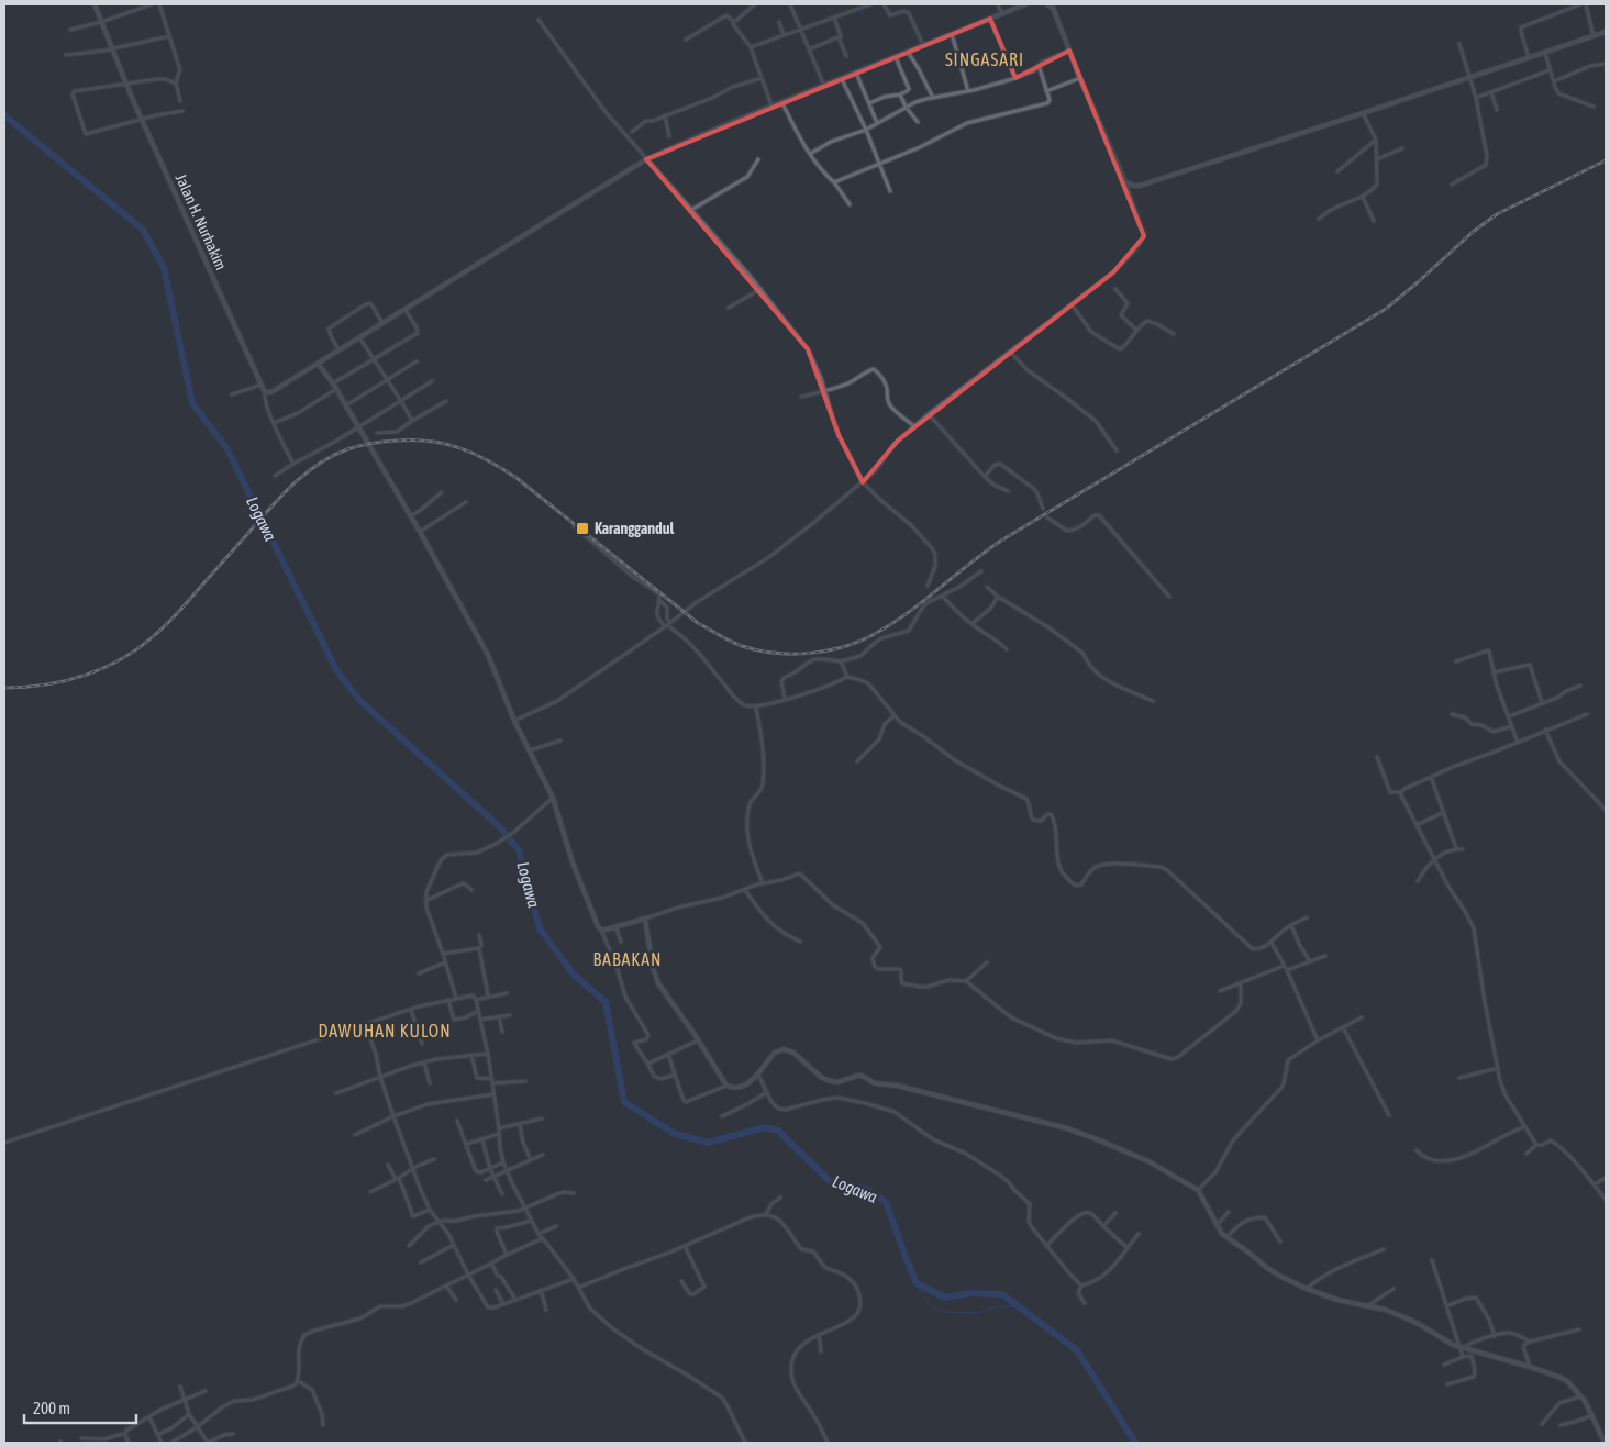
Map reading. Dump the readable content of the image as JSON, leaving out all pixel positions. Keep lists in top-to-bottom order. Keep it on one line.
{"streets":{"main road":["Jalan H. Nurhakim"]},"districts":["SINGASARI","BABAKAN","DAWUHAN KULON"],"water":["Logawa"],"places":{"transit":["Karanggandul"]},"scale_bar":"200 m"}
